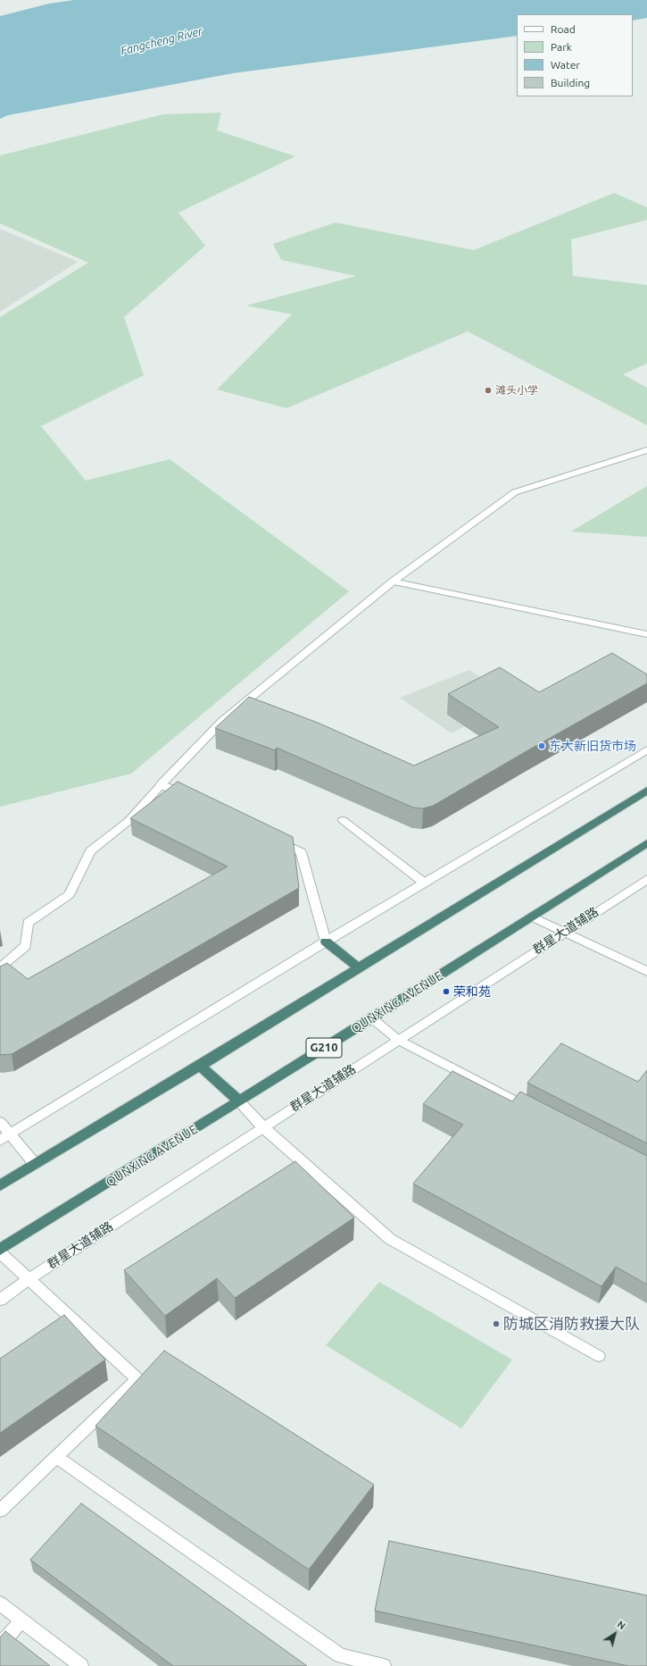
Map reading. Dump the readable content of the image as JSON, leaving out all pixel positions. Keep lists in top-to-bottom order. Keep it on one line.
{"streets":{"highway":["QUNXING AVENUE","G210"],"street":["群星大道辅路"]},"water":["Fangcheng River"],"places":["滩头小学","东大新旧货市场","荣和苑","防城区消防救援大队"],"legend":["Road","Park","Water","Building"],"north":"top right"}
